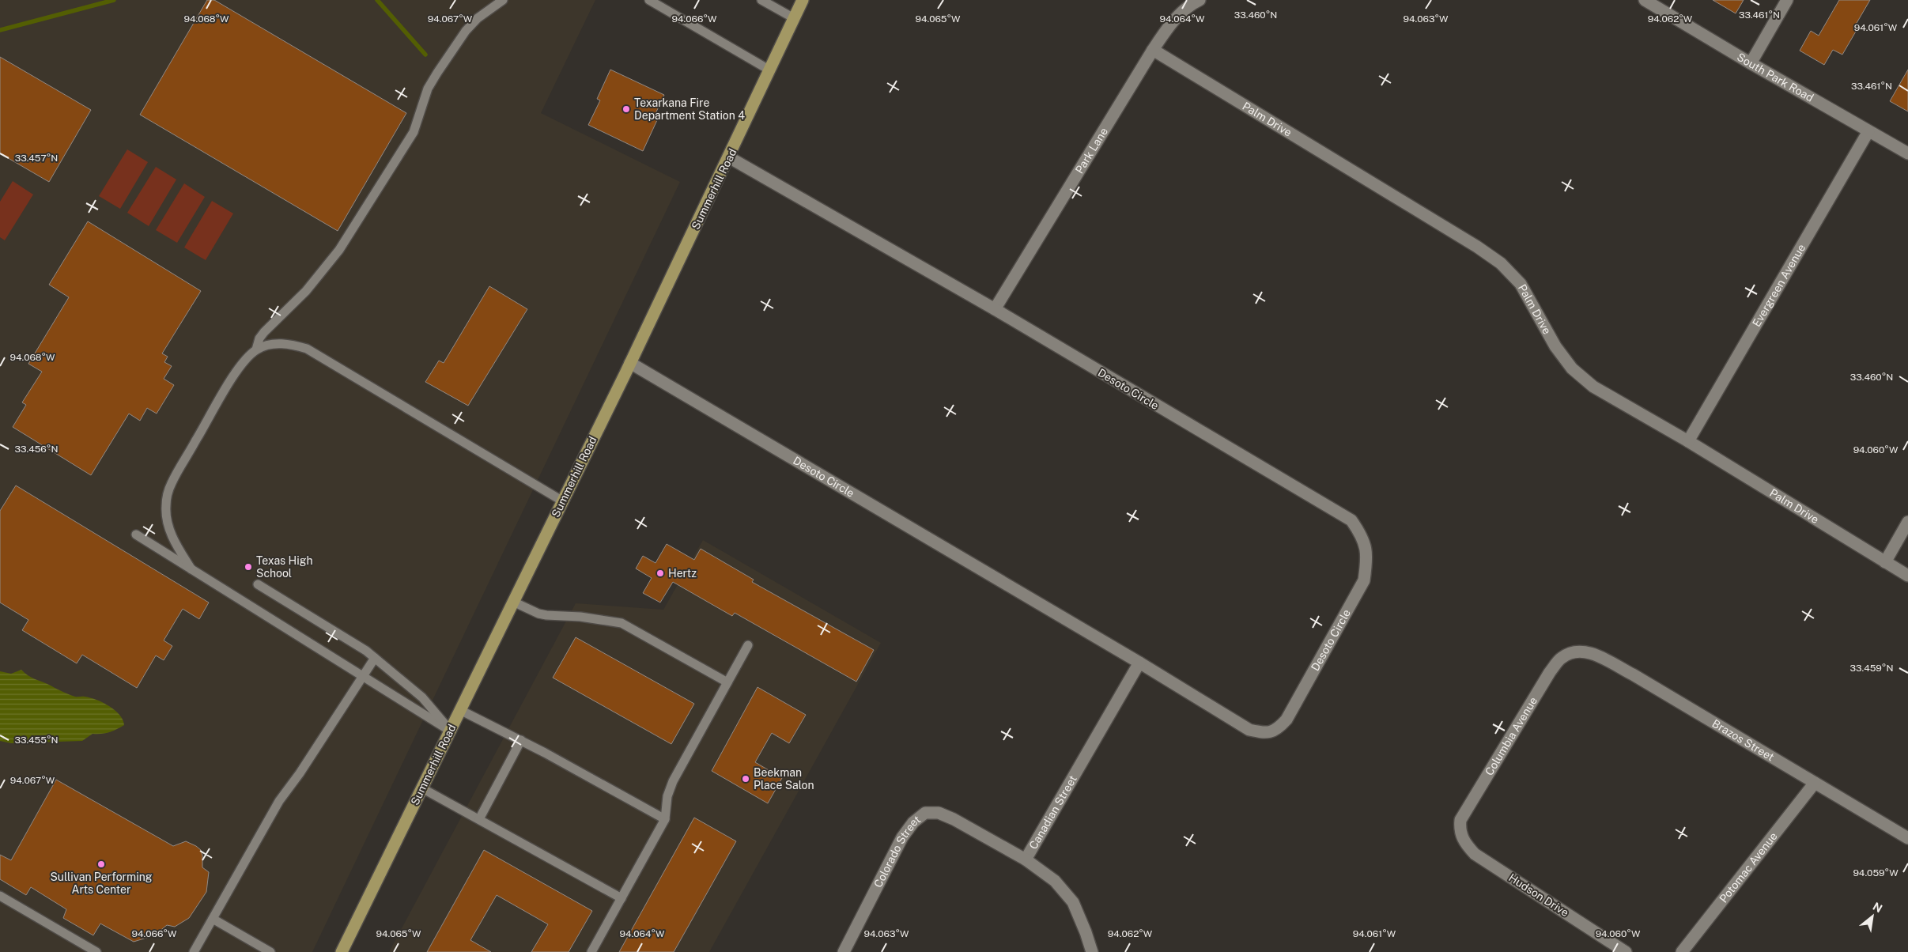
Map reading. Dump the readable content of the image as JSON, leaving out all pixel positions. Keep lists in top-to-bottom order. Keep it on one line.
{"streets":{"main road":["Summerhill Road"],"street":["South Park Road","Palm Drive","Park Lane","Evergreen Avenue","Desoto Circle","Columbia Avenue","Brazos Street","Canadian Street","Colorado Street","Potomac Avenue","Hudson Drive"]},"crossings":[["South Park Road","Evergreen Avenue"],["Palm Drive","Park Lane"],["Palm Drive","Evergreen Avenue"],["Park Lane","Desoto Circle"],["Summerhill Road","Desoto Circle"],["Desoto Circle","Canadian Street"],["Columbia Avenue","Brazos Street"],["Columbia Avenue","Hudson Drive"],["Brazos Street","Potomac Avenue"],["Canadian Street","Colorado Street"]],"places":["Texarkana Fire Department Station 4","Texas High School","Hertz","Beekman Place Salon","Sullivan Performing Arts Center"],"north":"top right","coordinates":["33.460°N","33.461°N","94.066°W","94.065°W","94.064°W","94.063°W","94.062°W","94.068°W","94.067°W","94.061°W","33.457°N","33.456°N","94.060°W","33.459°N","33.455°N","94.059°W"]}
